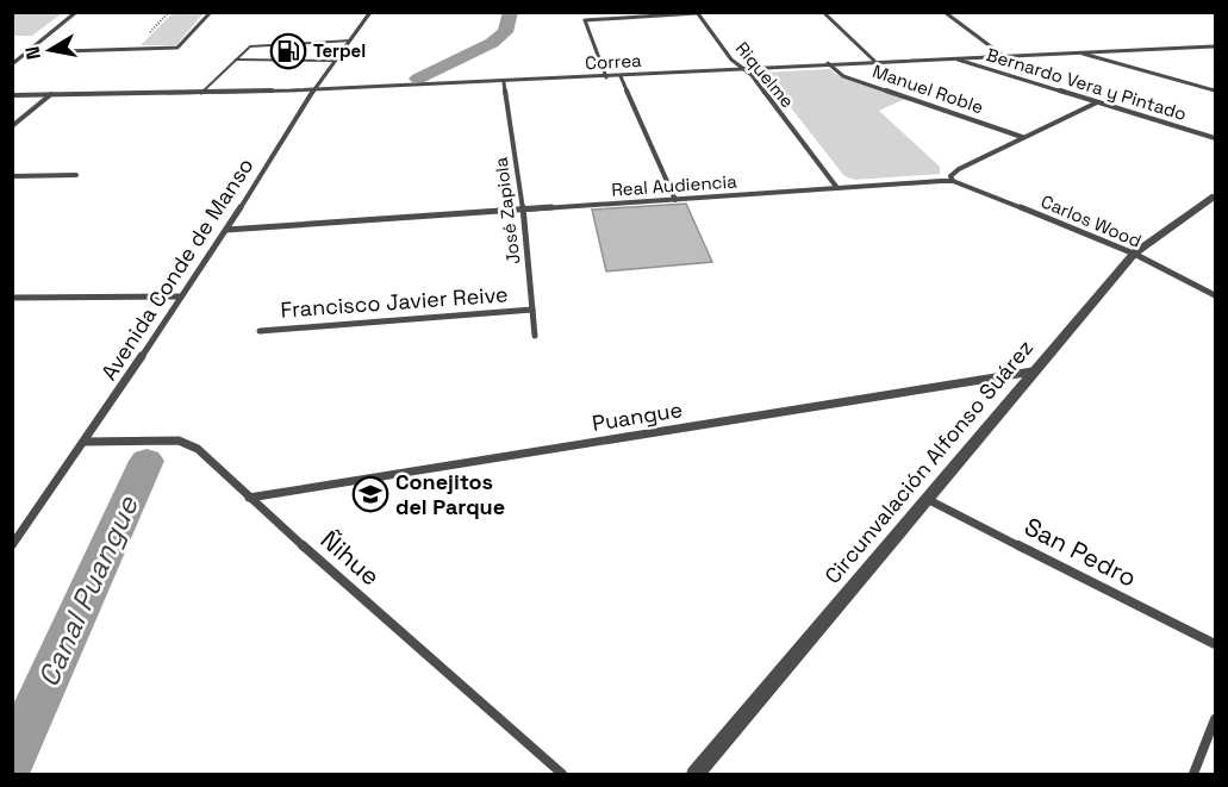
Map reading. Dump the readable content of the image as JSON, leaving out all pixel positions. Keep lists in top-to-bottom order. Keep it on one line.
{"streets":{"street":["Correa","Riquelme","Bernardo Vera y Pintado","Manuel Roble","Real Audiencia","José Zapiola","Carlos Wood","Avenida Conde de Manso","Francisco Javier Reive","Puangue","Circunvalación Alfonso Suárez","San Pedro","Ñihue"]},"crossings":[["Correa","Riquelme"],["Correa","Bernardo Vera y Pintado"],["Correa","Manuel Roble"],["Correa","José Zapiola"],["Correa","Avenida Conde de Manso"],["Riquelme","Real Audiencia"],["Real Audiencia","José Zapiola"],["Real Audiencia","Carlos Wood"],["Real Audiencia","Avenida Conde de Manso"],["José Zapiola","Francisco Javier Reive"],["Carlos Wood","Circunvalación Alfonso Suárez"],["Avenida Conde de Manso","Ñihue"],["Puangue","Circunvalación Alfonso Suárez"],["Puangue","Ñihue"],["Circunvalación Alfonso Suárez","San Pedro"]],"water":["Canal Puangue"],"places":{"fuel station":["Terpel"],"school or university":["Conejitos del Parque"]},"north":"left"}
